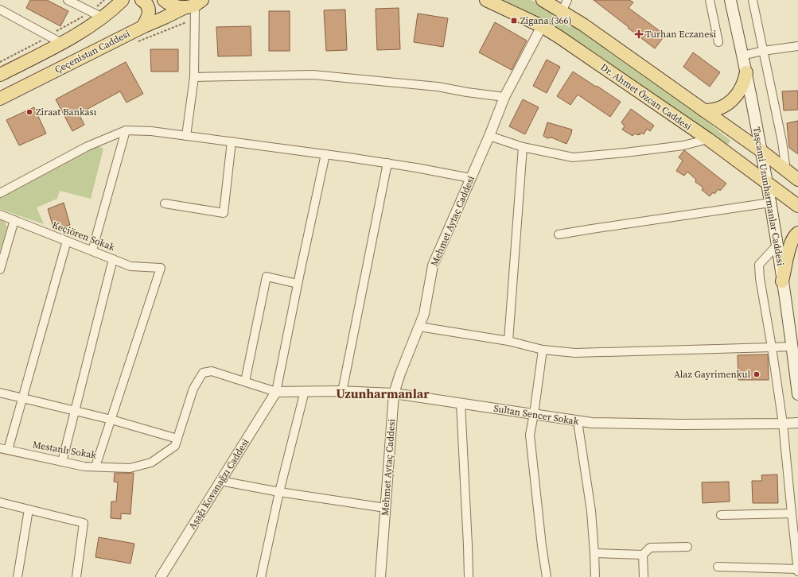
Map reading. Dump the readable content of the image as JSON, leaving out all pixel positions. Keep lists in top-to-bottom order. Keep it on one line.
{"streets":{"main road":["Çeçenistan Caddesi","Dr. Ahmet Özcan Caddesi","Taşcami Uzunharmanlar Caddesi"],"street":["Mehmet Aytaç Caddesi","Keçiören Sokak","Sultan Sencer Sokak","Mestanlı Sokak","Aşağı Kovanağzı Caddesi"]},"crossings":[["Dr. Ahmet Özcan Caddesi","Taşcami Uzunharmanlar Caddesi"],["Dr. Ahmet Özcan Caddesi","Mehmet Aytaç Caddesi"],["Mehmet Aytaç Caddesi","Sultan Sencer Sokak"],["Sultan Sencer Sokak","Mestanlı Sokak"],["Sultan Sencer Sokak","Aşağı Kovanağzı Caddesi"],["Mestanlı Sokak","Aşağı Kovanağzı Caddesi"]],"districts":["Uzunharmanlar"],"places":{"transit":["Zigana (366)"],"health":["Turhan Eczanesi"],"other":["Ziraat Bankası","Alaz Gayrimenkul"]}}
